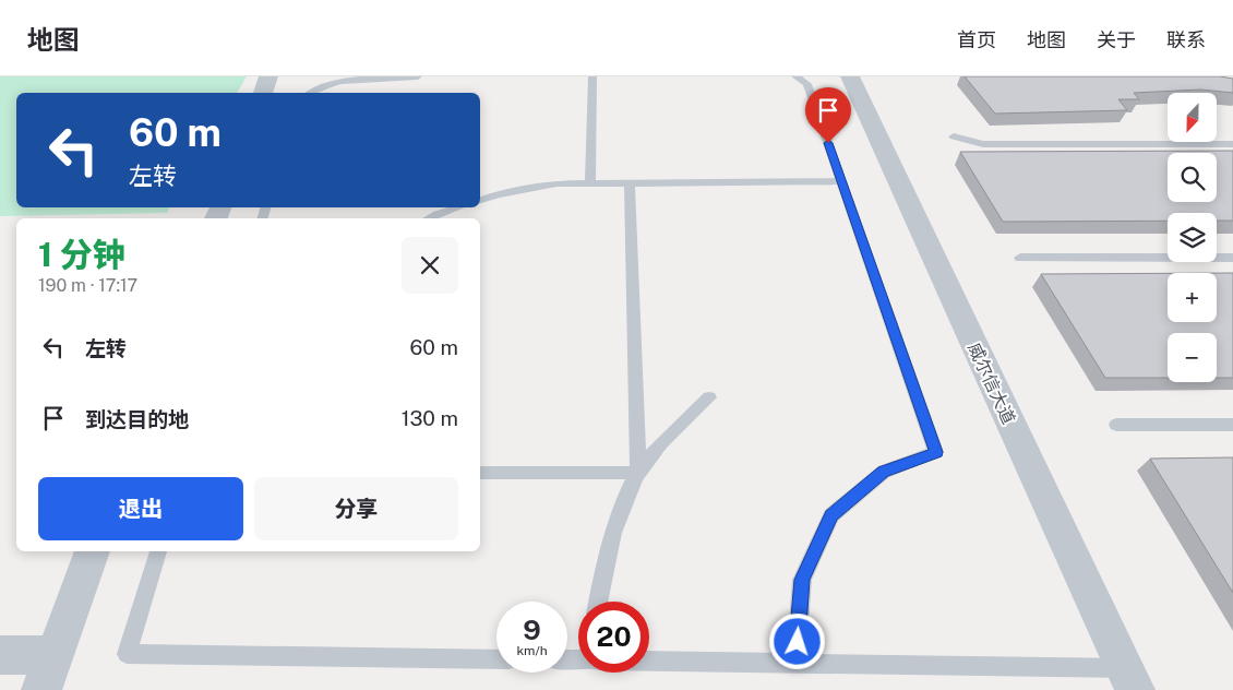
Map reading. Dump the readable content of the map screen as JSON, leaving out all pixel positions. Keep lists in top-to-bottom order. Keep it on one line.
{"streets":{"street":["威尔信大道"]},"north":"bottom","page":{"header":"地图","nav":["首页","地图","关于","联系"],"map_buttons":["+","−"],"turn":["60 m","左转"],"heading":["1 分钟","190 m · 17:17"],"list":[{"name":"左转","value":"60 m"},{"name":"到达目的地","value":"130 m"}],"buttons":["退出","分享"],"speed":"9 km/h","limit":"20"}}
